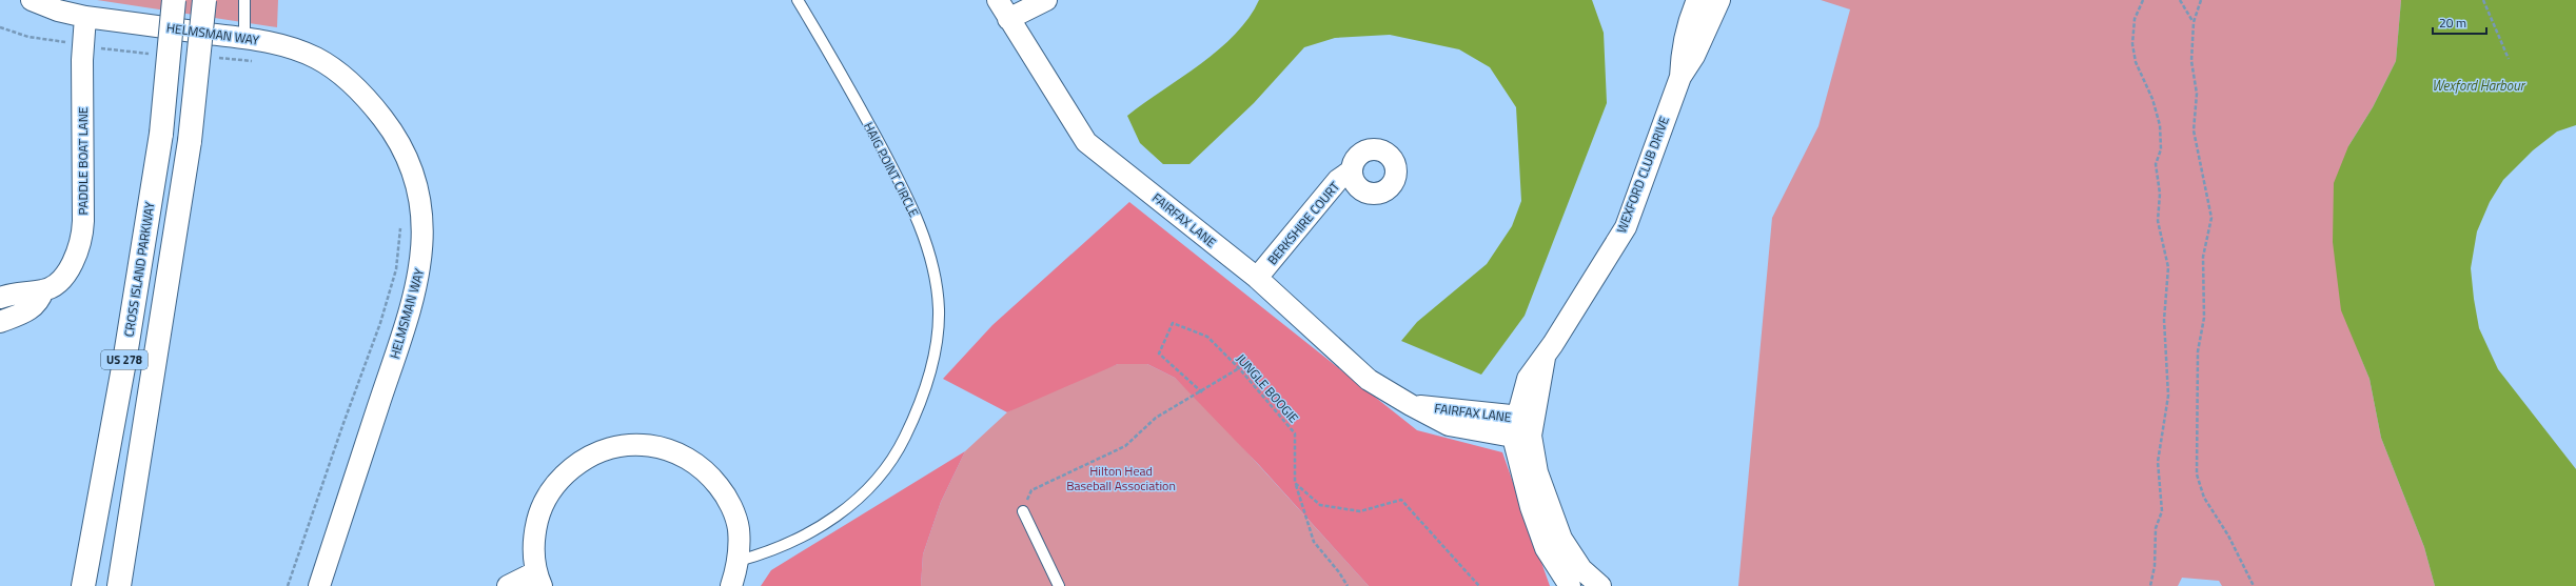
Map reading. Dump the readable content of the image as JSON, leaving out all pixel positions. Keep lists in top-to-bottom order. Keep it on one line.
{"streets":{"highway":["CROSS ISLAND PARKWAY","US 278"],"street":["HELMSMAN WAY","PADDLE BOAT LANE","WEXFORD CLUB DRIVE","FAIRFAX LANE","BERKSHIRE COURT"],"lane":["HAIG POINT CIRCLE"],"path":["JUNGLE BOOGIE"]},"crossings":[["HELMSMAN WAY","PADDLE BOAT LANE"],["WEXFORD CLUB DRIVE","FAIRFAX LANE"],["FAIRFAX LANE","BERKSHIRE COURT"]],"water":["Wexford Harbour"],"parks":["Hilton Head Baseball Association"],"scale_bar":"20 m"}
